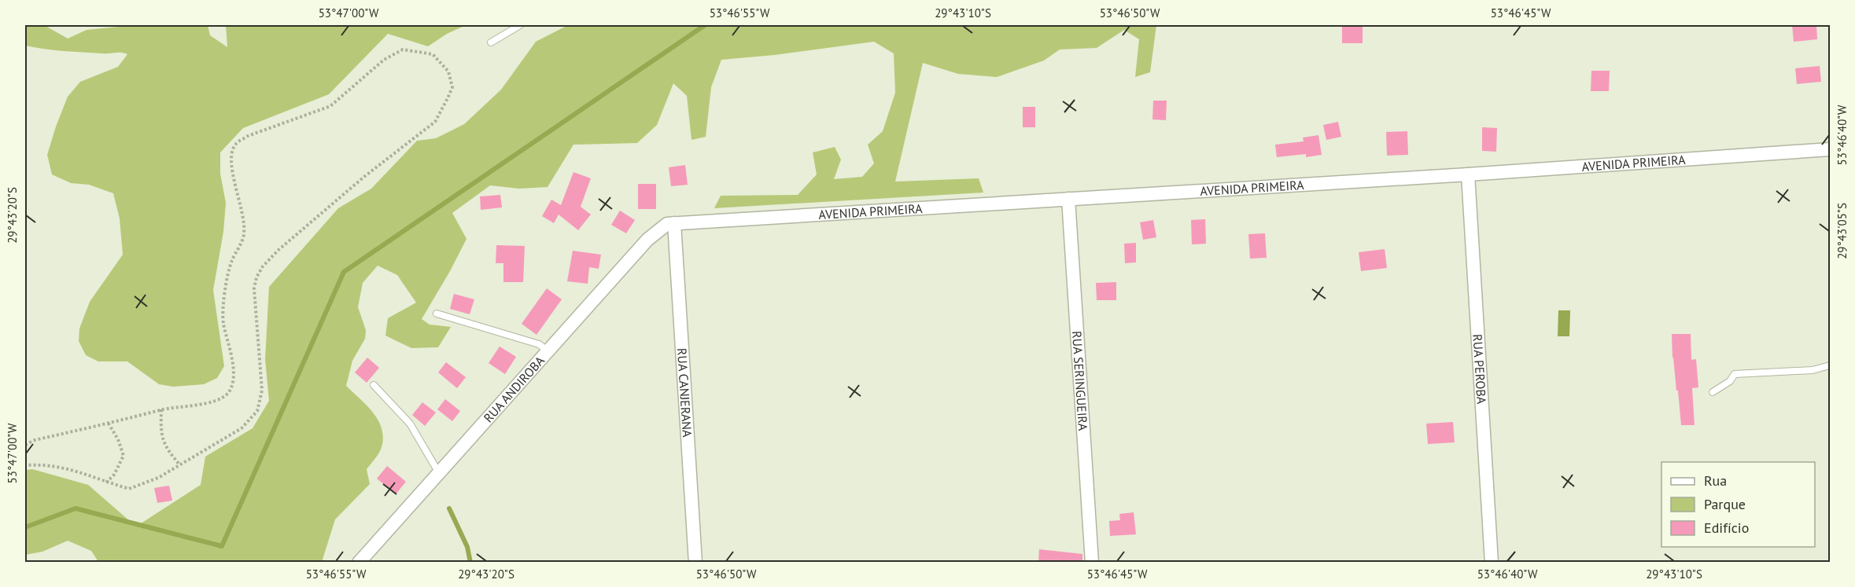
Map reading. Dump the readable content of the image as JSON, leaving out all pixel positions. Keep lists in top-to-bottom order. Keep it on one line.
{"streets":{"street":["AVENIDA PRIMEIRA","RUA PEROBA","RUA SERINGUEIRA","RUA ANDIROBA","RUA CANJERANA"]},"crossings":[["AVENIDA PRIMEIRA","RUA PEROBA"],["AVENIDA PRIMEIRA","RUA SERINGUEIRA"],["AVENIDA PRIMEIRA","RUA ANDIROBA"],["AVENIDA PRIMEIRA","RUA CANJERANA"],["RUA ANDIROBA","RUA CANJERANA"]],"legend":["Rua","Parque","Edifício"],"coordinates":["53°47'00\"W","53°46'55\"W","29°43'10\"S","53°46'50\"W","53°46'45\"W","53°46'40\"W","29°43'20\"S","29°43'05\"S"]}
